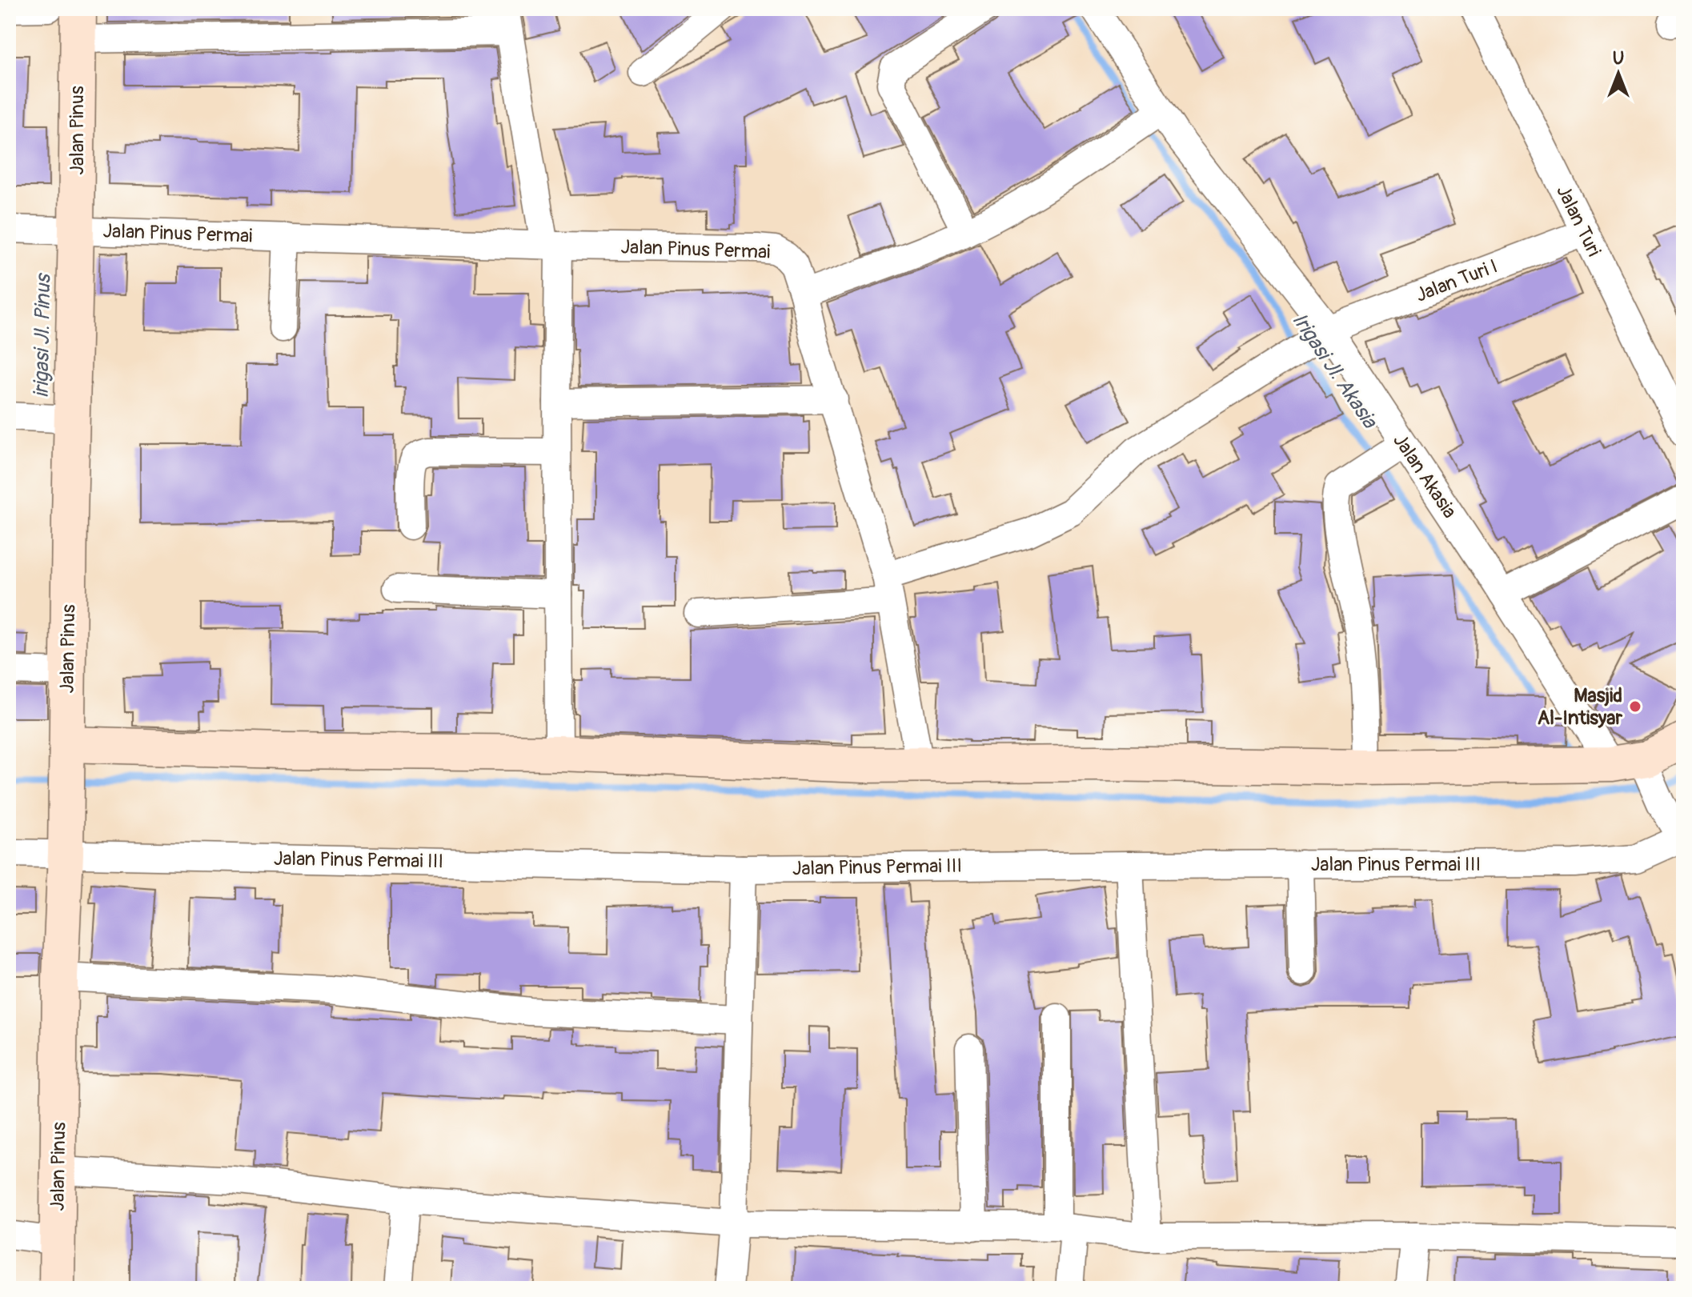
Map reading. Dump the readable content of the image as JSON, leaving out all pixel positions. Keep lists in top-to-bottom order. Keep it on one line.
{"streets":{"street":["Jalan Pinus","Jalan Turi","Jalan Pinus Permai","Jalan Turi I","Jalan Akasia","Jalan Pinus Permai III"]},"crossings":[["Jalan Pinus","Jalan Pinus Permai"],["Jalan Pinus","Jalan Pinus Permai III"],["Jalan Turi","Jalan Turi I"],["Jalan Pinus Permai","Jalan Turi I"],["Jalan Turi I","Jalan Akasia"],["Jalan Akasia","Jalan Pinus Permai III"]],"water":["irigasi Jl. Pinus","Irigasi Jl. Akasia"],"places":["Masjid Al-Intisyar"],"north":"top"}
